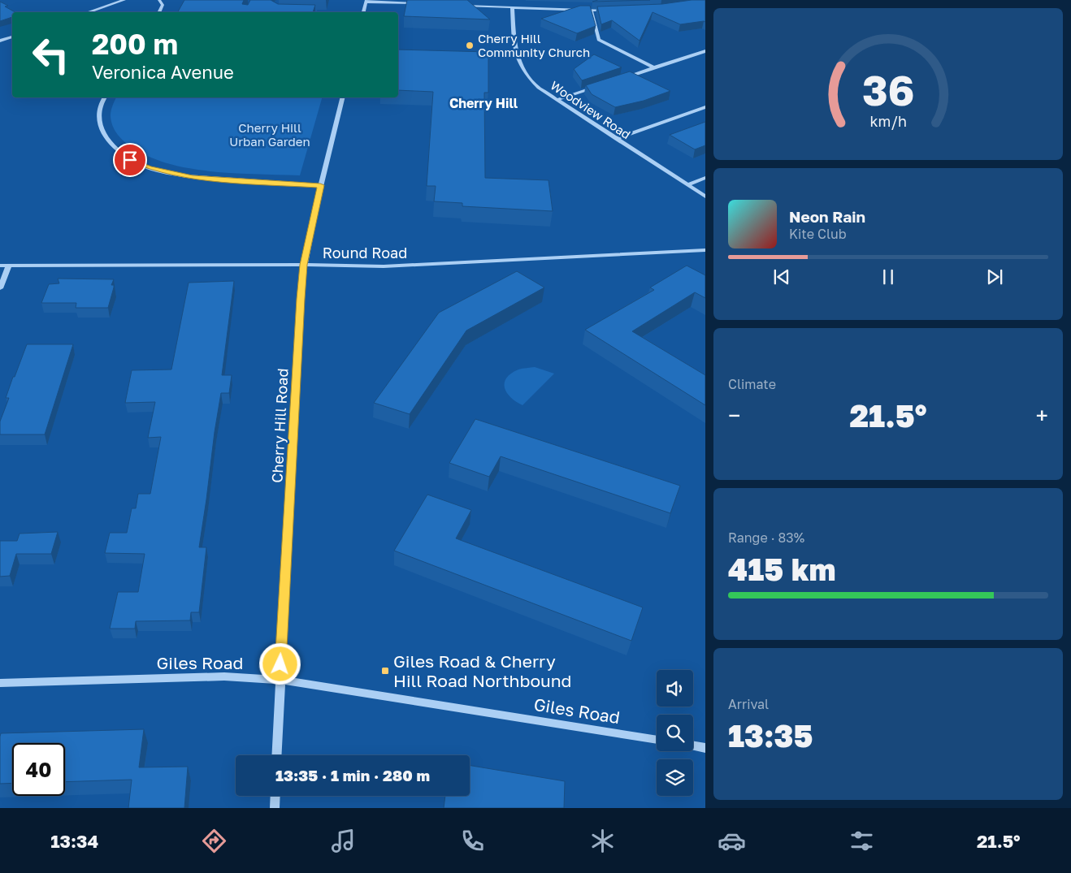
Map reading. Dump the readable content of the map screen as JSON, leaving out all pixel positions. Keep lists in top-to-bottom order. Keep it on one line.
{"streets":{"street":["Woodview Road","Round Road","Cherry Hill Road","Giles Road"]},"crossings":[["Round Road","Cherry Hill Road"],["Cherry Hill Road","Giles Road"]],"districts":["Cherry Hill"],"parks":["Cherry Hill Urban Garden"],"places":{"other":["Cherry Hill Community Church"],"transit":["Giles Road & Cherry Hill Road Northbound"]},"page":{"turn":["200 m","Veronica Avenue"],"song":["Neon Rain","Kite Club"],"tile":["Climate",["Range · 83%","415 km"],["Arrival","13:35"]],"heat":["−","21.5°","+"],"limit":"40","trip":"13:35 · 1 min · 280 m","tabs":["13:34","21.5°"],"gauge":["36","km/h"]}}
